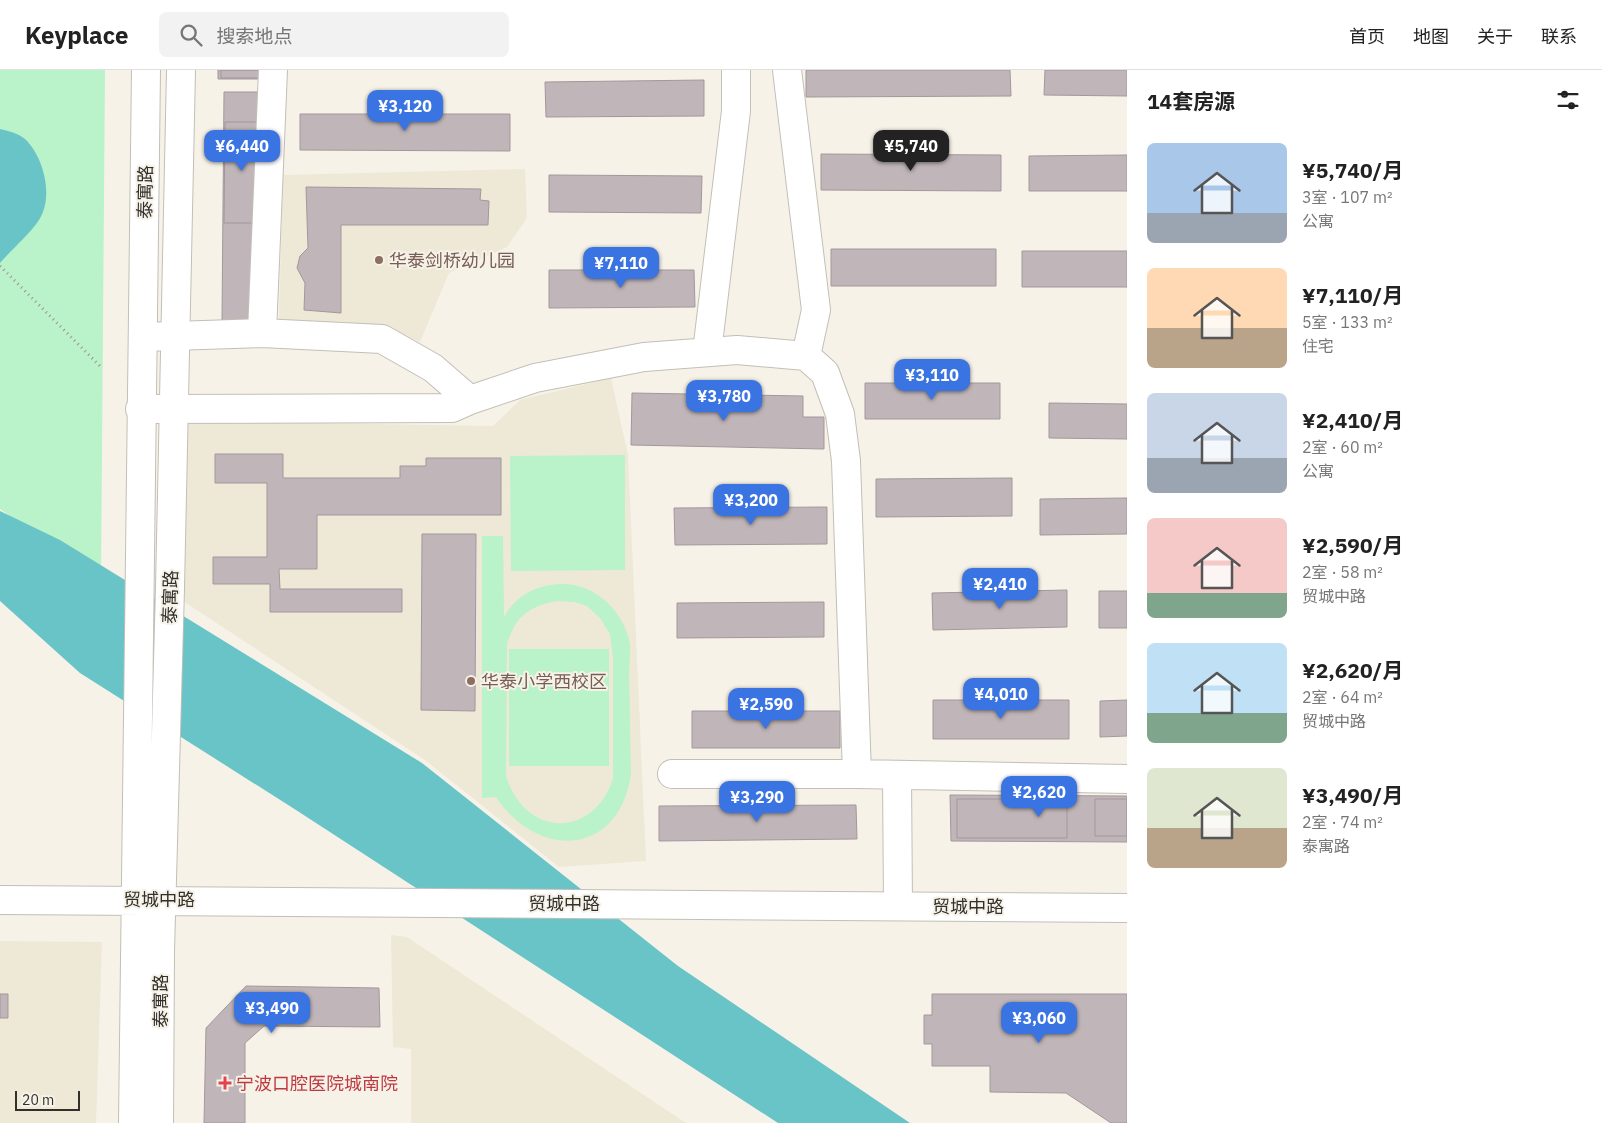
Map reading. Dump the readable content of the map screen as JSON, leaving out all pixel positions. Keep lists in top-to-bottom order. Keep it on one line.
{"streets":{"main road":["泰寓路","贸城中路"]},"crossings":[["泰寓路","贸城中路"]],"places":{"other":["华泰剑桥幼儿园","华泰小学西校区"],"health":["宁波口腔医院城南院"]},"scale_bar":"20 m","page":{"header":"Keyplace","search":"搜索地点","nav":["首页","地图","关于","联系"],"heading":"14套房源","price":["¥3,120","¥6,440","¥5,740","¥7,110","¥3,110","¥3,780","¥3,200","¥2,410","¥4,010","¥2,590","¥2,620","¥3,290","¥3,490","¥3,060"],"list":[{"name":"¥5,740/月","note":"3室 · 107 m² · 公寓"},{"name":"¥7,110/月","note":"5室 · 133 m² · 住宅"},{"name":"¥2,410/月","note":"2室 · 60 m² · 公寓"},{"name":"¥2,590/月","note":"2室 · 58 m² · 贸城中路"},{"name":"¥2,620/月","note":"2室 · 64 m² · 贸城中路"},{"name":"¥3,490/月","note":"2室 · 74 m² · 泰寓路"}],"scale":"20 m"}}
